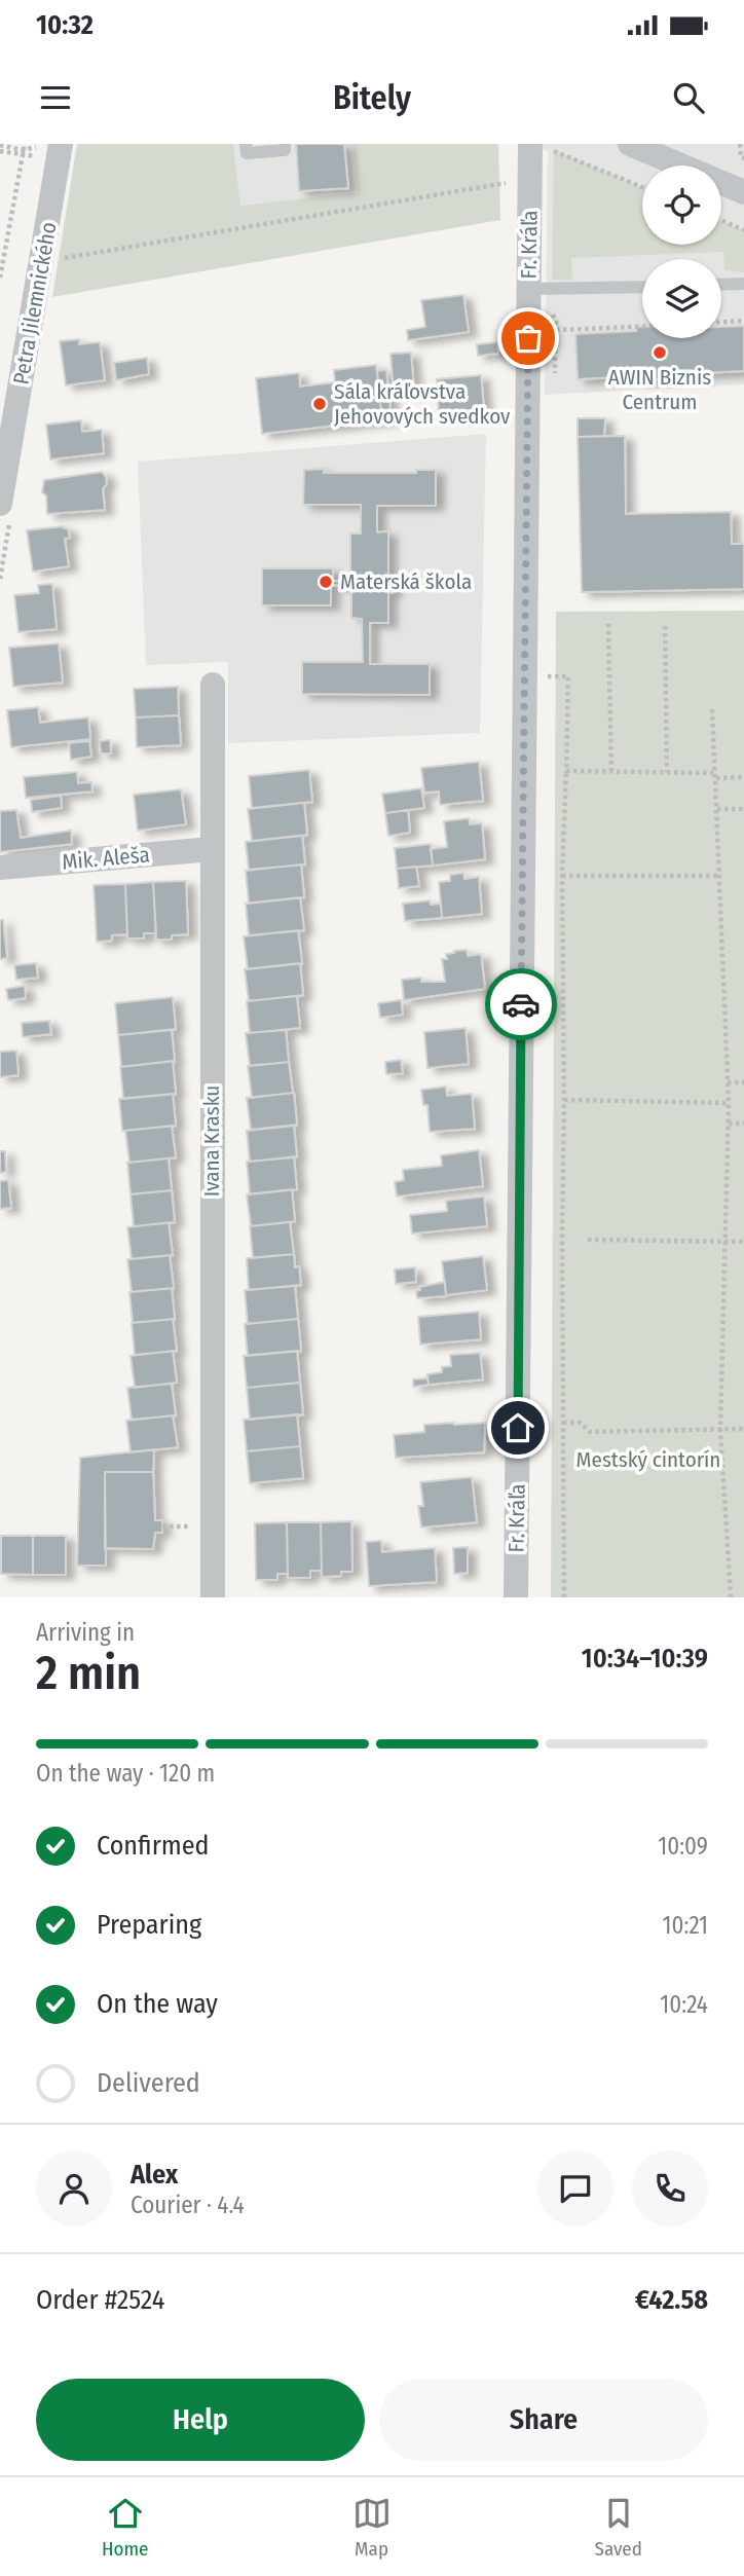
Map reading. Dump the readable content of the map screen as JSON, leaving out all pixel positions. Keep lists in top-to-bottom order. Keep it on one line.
{"streets":{"street":["Fr. Kráľa","Petra Jilemnického","Mik. Aleša","Ivana Krasku"]},"crossings":[["Mik. Aleša","Ivana Krasku"]],"parks":["Mestský cintorín"],"places":["AWIN Biznis Centrum","Sála kráľovstva Jehovových svedkov","Materská škola"],"page":{"status":"10:32","header":"Bitely","heading":["2 min","Arriving in","10:34–10:39"],"panel":["Alex","Courier · 4.4","Order #2524","€42.58"],"bar":"On the way · 120 m","list":[["Confirmed","10:09"],["Preparing","10:21"],["On the way","10:24"],"Delivered"],"buttons":["Help","Share"],"tabs":["Home","Map","Saved"]}}
